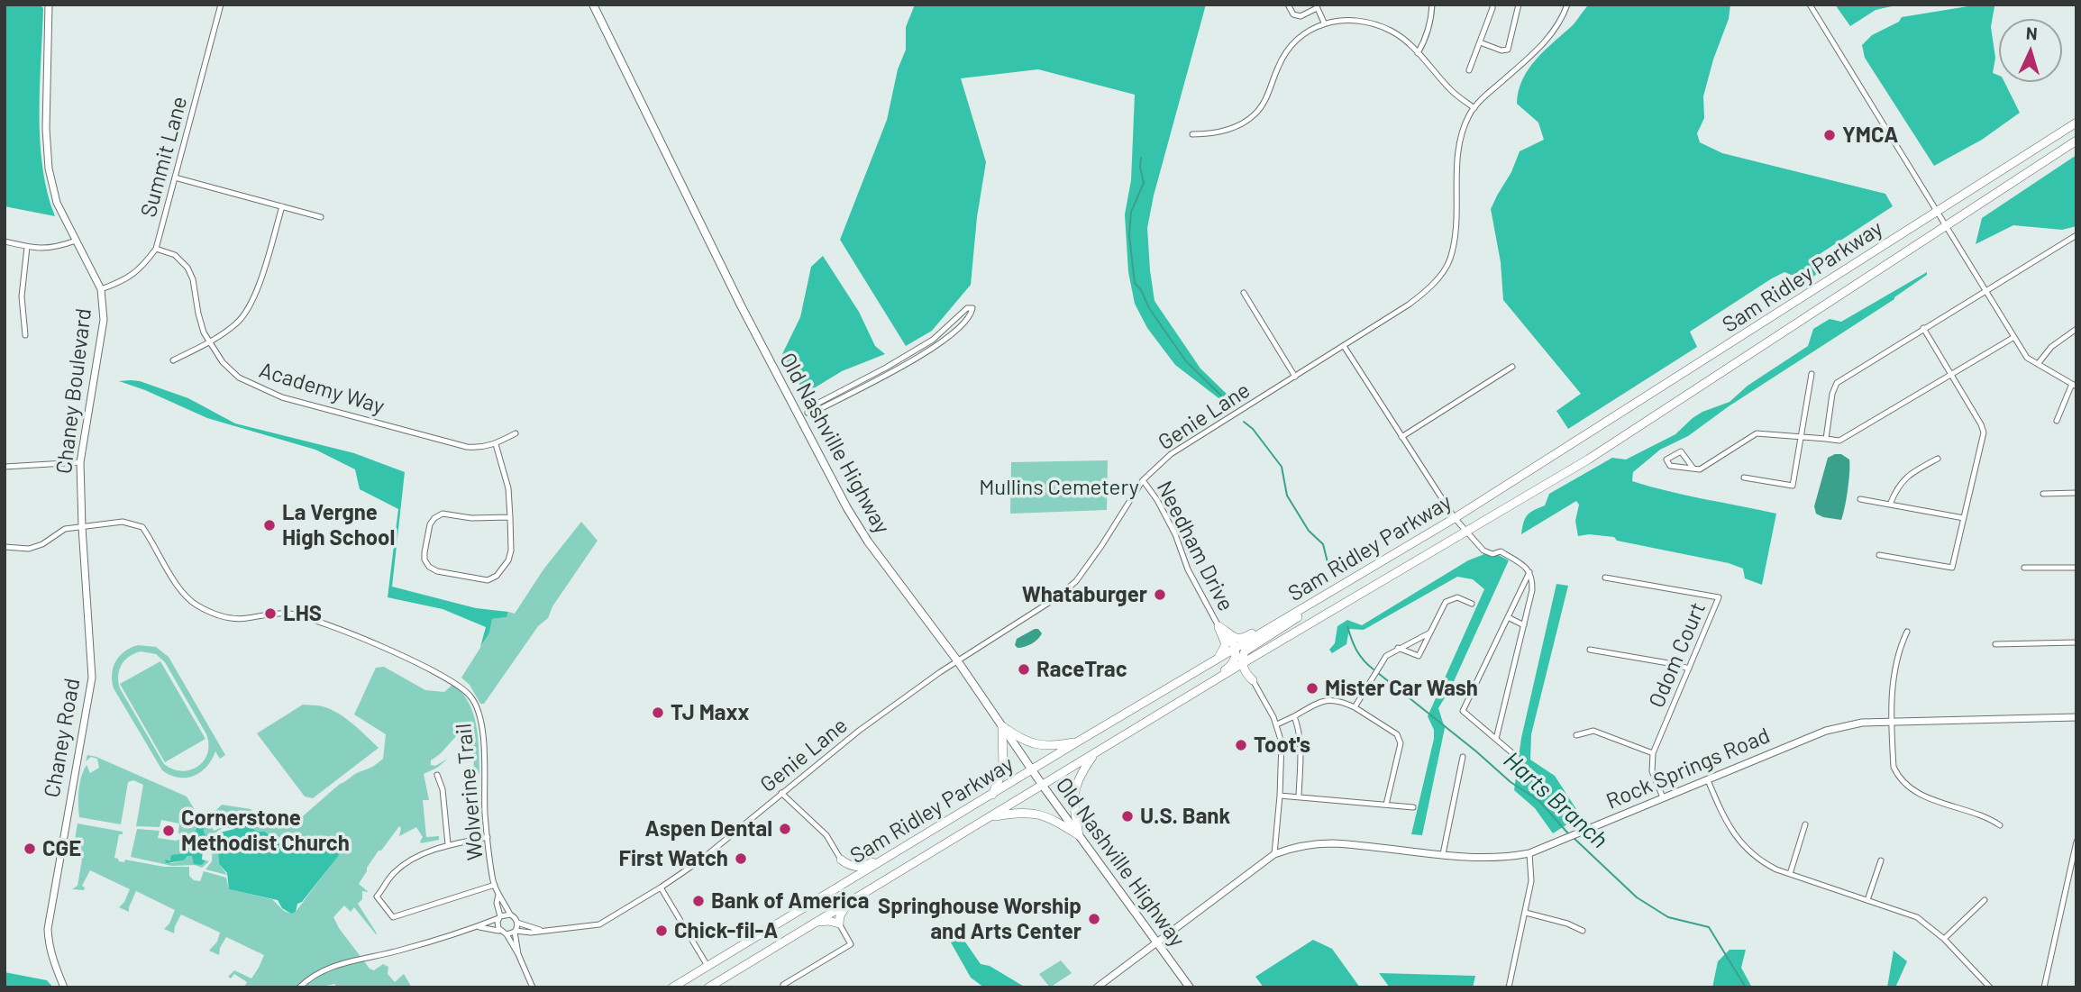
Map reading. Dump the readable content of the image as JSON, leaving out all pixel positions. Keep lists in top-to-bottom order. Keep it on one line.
{"streets":{"main road":["Sam Ridley Parkway","Old Nashville Highway"],"street":["Summit Lane","Academy Way","Chaney Boulevard","Genie Lane","Needham Drive","Odom Court","Chaney Road","Rock Springs Road","Wolverine Trail"]},"crossings":[["Summit Lane","Academy Way"],["Summit Lane","Chaney Boulevard"],["Sam Ridley Parkway","Old Nashville Highway"],["Chaney Boulevard","Chaney Road"],["Genie Lane","Old Nashville Highway"],["Genie Lane","Needham Drive"],["Genie Lane","Wolverine Trail"],["Old Nashville Highway","Rock Springs Road"],["Chaney Road","Wolverine Trail"]],"water":["Harts Branch"],"parks":["Mullins Cemetery"],"places":["YMCA","La Vergne High School","Whataburger","LHS","RaceTrac","Mister Car Wash","TJ Maxx","Toot's","U.S. Bank","Aspen Dental","Cornerstone Methodist Church","CGE","First Watch","Bank of America","Springhouse Worship and Arts Center","Chick-fil-A"],"north":"top"}
